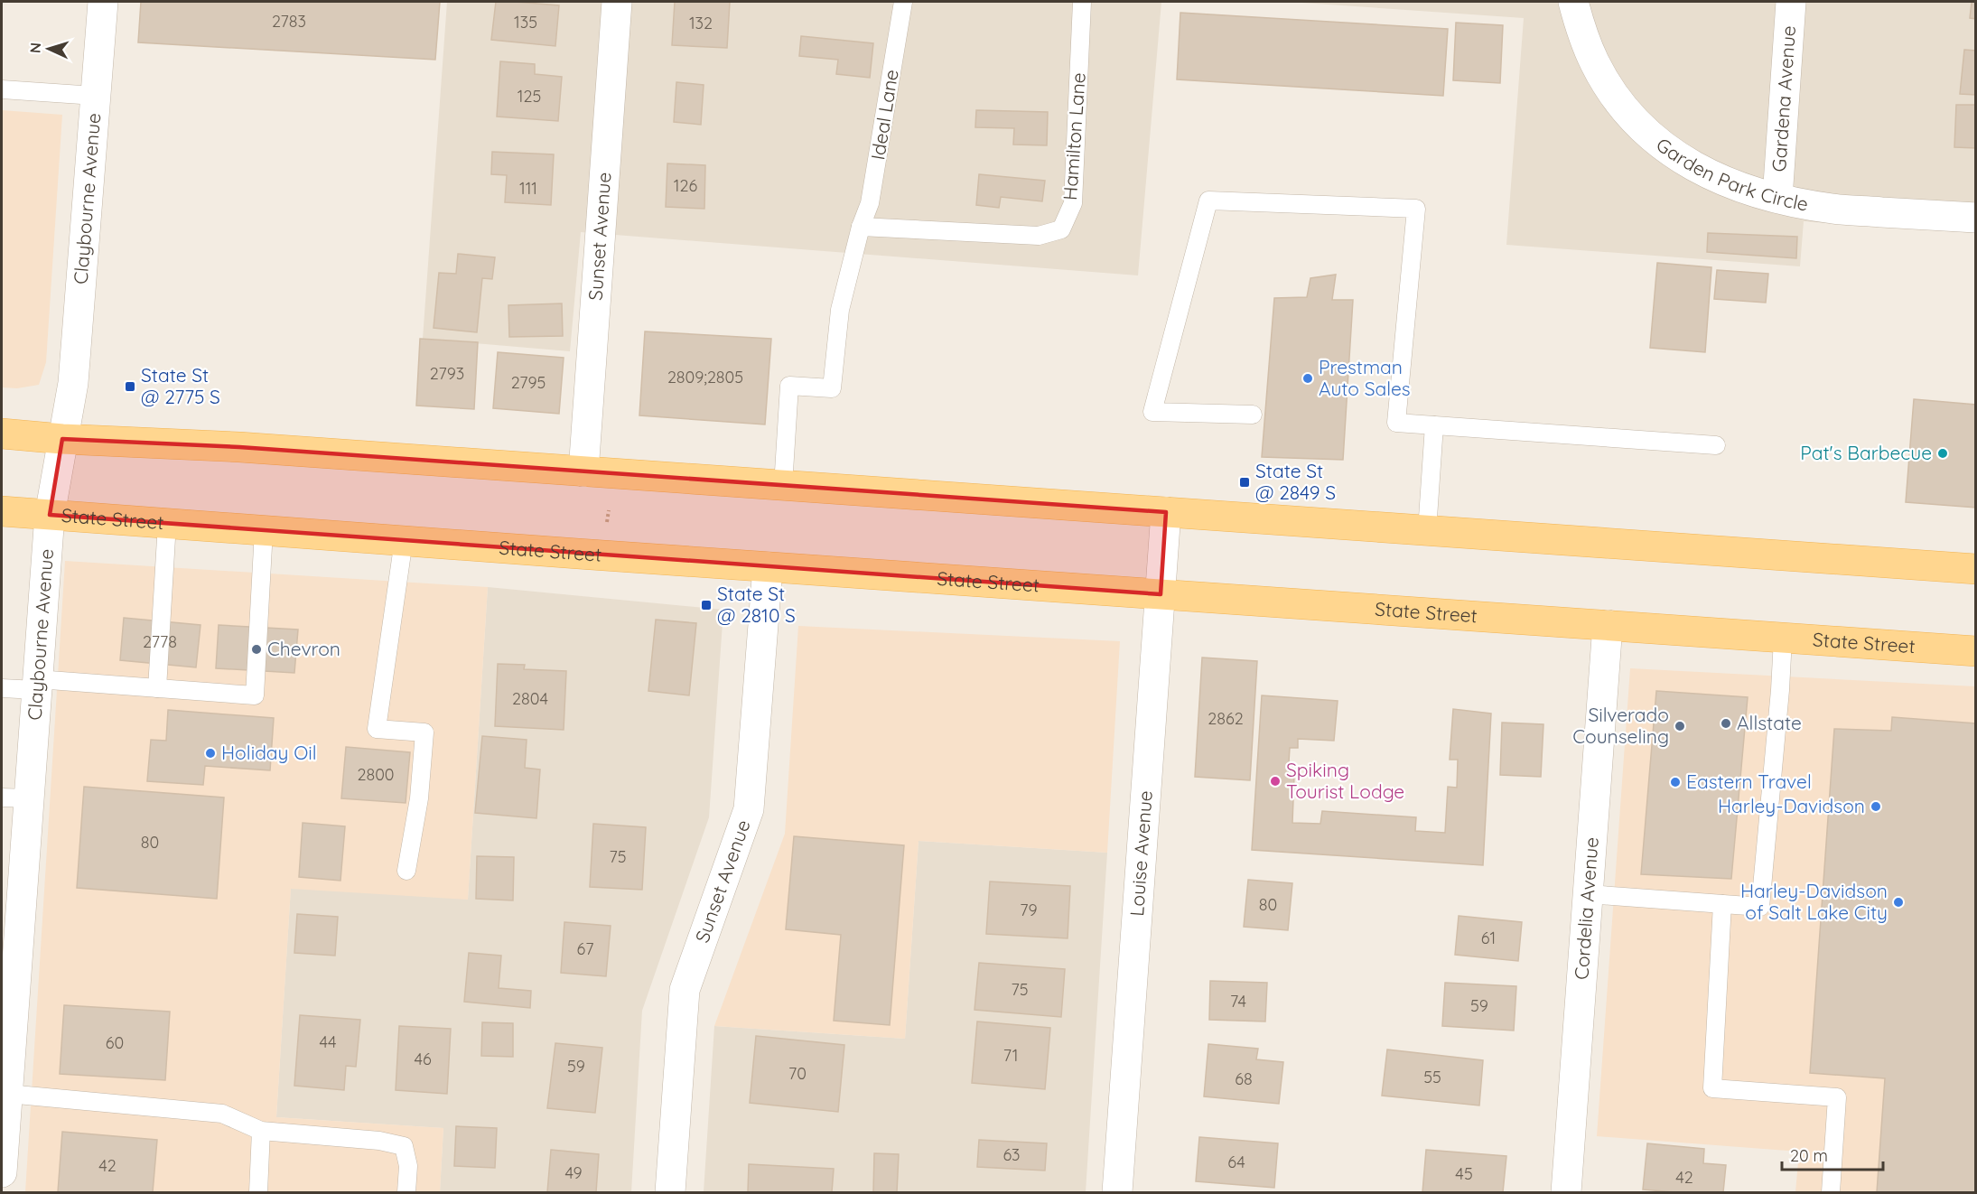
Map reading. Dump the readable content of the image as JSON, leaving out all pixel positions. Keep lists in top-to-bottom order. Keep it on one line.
{"streets":{"main road":["State Street"],"street":["Gardena Avenue","Garden Park Circle","Claybourne Avenue","Sunset Avenue","Louise Avenue","Cordelia Avenue"],"lane":["Ideal Lane","Hamilton Lane"]},"crossings":[["Gardena Avenue","Garden Park Circle"],["Ideal Lane","Hamilton Lane"],["Claybourne Avenue","State Street"],["Sunset Avenue","State Street"],["State Street","Louise Avenue"],["State Street","Cordelia Avenue"]],"places":{"other":["Prestman Auto Sales","Pat's Barbecue","Chevron","Allstate","Silverado Counseling","Holiday Oil","Spiking Tourist Lodge","Eastern Travel","Harley-Davidson","Harley-Davidson of Salt Lake City"],"transit":["State St @ 2775 S","State St @ 2849 S","State St @ 2810 S"]},"house_numbers":["2783","135","132","125","126","111","2793","2809;2805","2795","2778","2804","2862","2800","80","75","80","79","61","67","75","74","59","44","60","71","46","59","70","55","68","63","64","42","49","45","42"],"scale_bar":"20 m","north":"left"}
